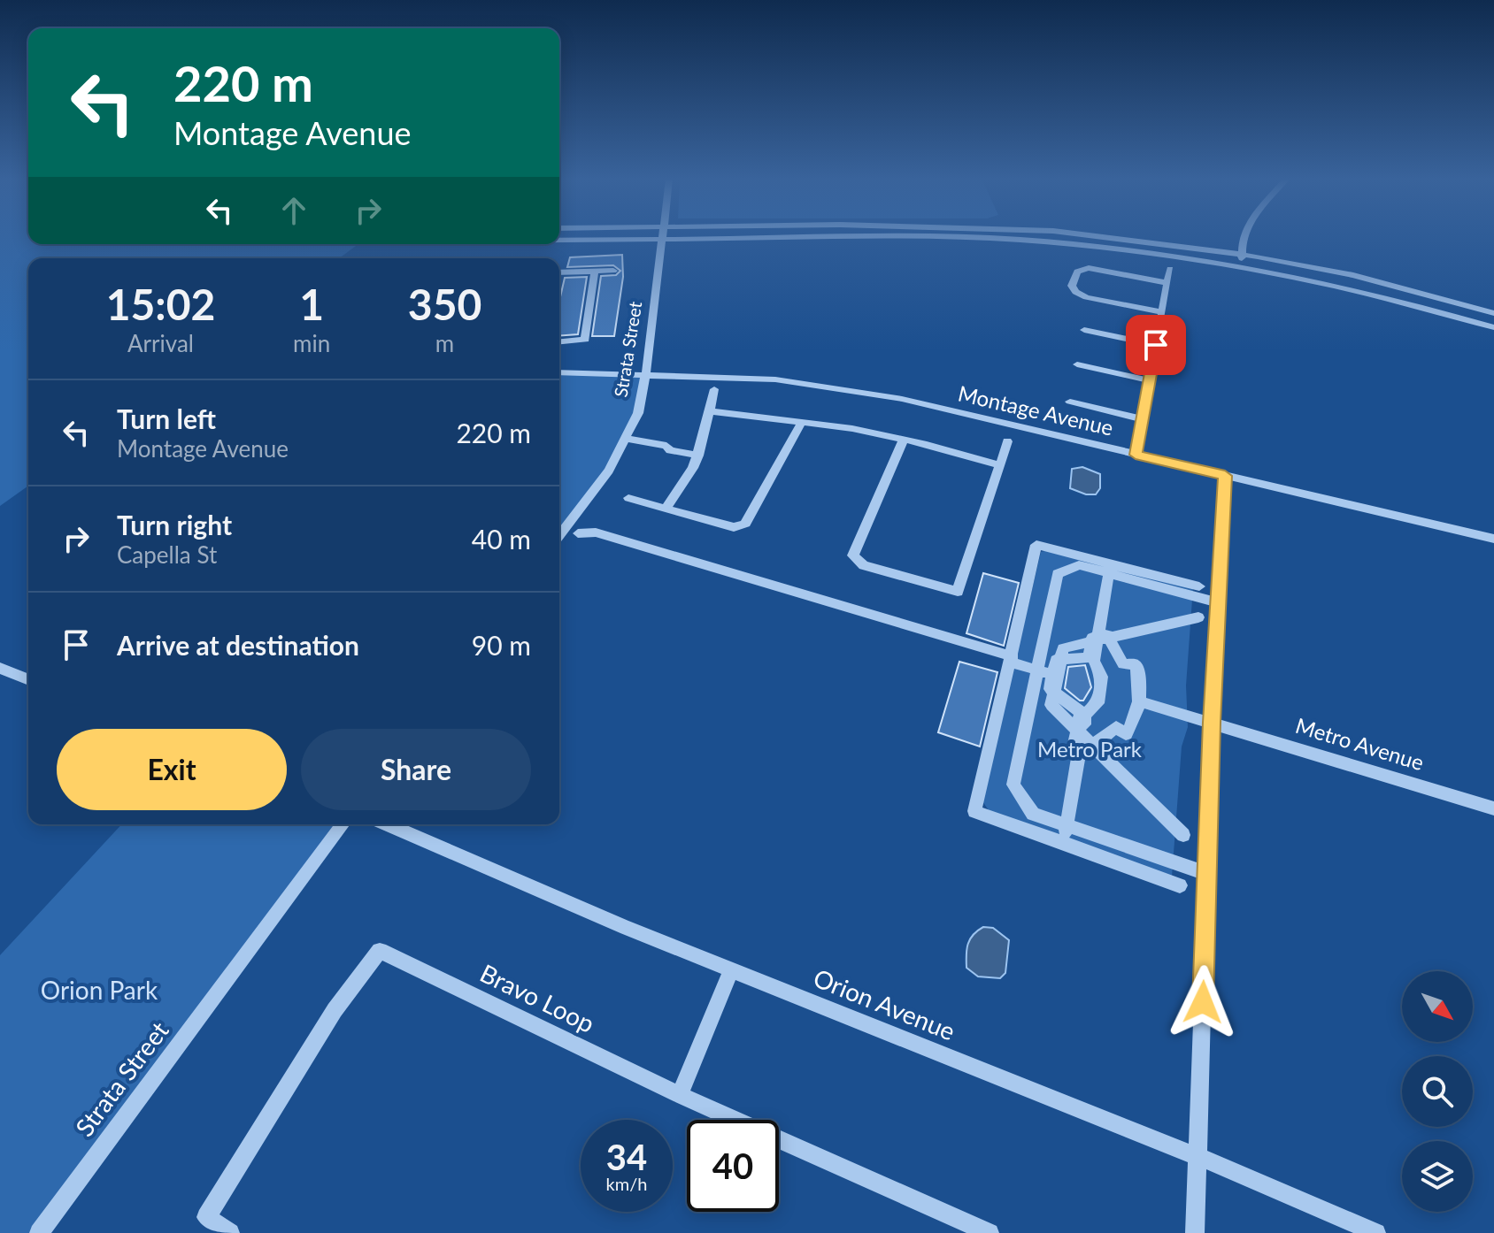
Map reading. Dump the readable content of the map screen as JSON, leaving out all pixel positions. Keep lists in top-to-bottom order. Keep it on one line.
{"streets":{"street":["Strata Street","Montage Avenue","Metro Avenue","Bravo Loop","Orion Avenue"]},"crossings":[["Strata Street","Montage Avenue"]],"parks":["Metro Park","Orion Park"],"north":"bottom right","page":{"turn":["220 m","Montage Avenue"],"eta":["15:02","Arrival","1","min","350","m"],"list":[{"name":"Turn left","note":"Montage Avenue","value":"220 m"},{"name":"Turn right","note":"Capella St","value":"40 m"},{"name":"Arrive at destination","value":"90 m"}],"buttons":["Exit","Share"],"speed":"34 km/h","limit":"40"}}
